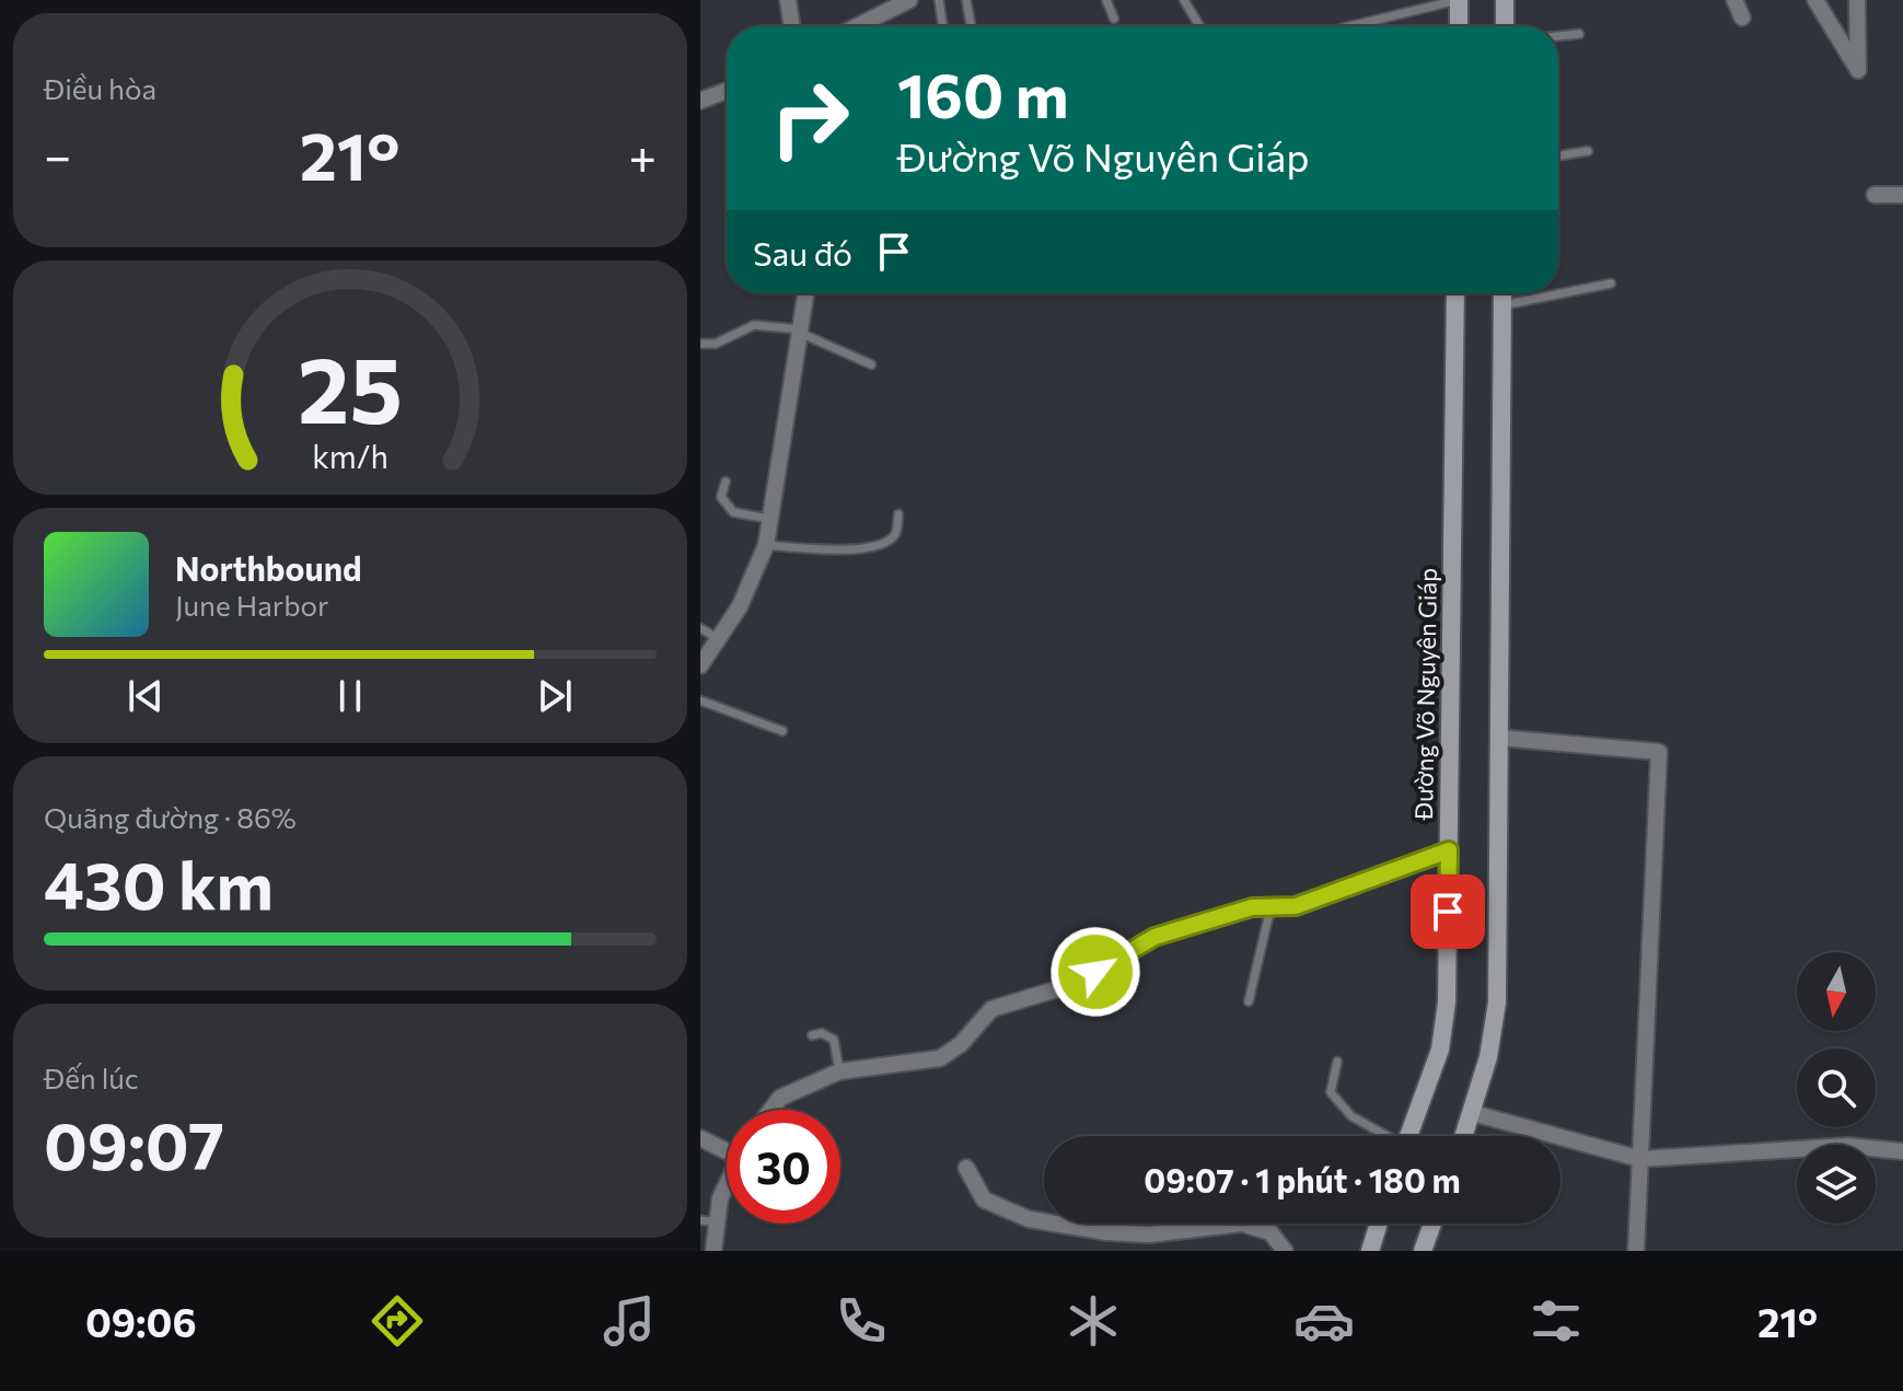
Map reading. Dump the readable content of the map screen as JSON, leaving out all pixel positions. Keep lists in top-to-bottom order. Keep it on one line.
{"streets":{"main road":["Đường Võ Nguyên Giáp"]},"north":"bottom","page":{"tile":["Điều hòa",["Quãng đường · 86%","430 km"],["Đến lúc","09:07"]],"turn":["160 m","Đường Võ Nguyên Giáp"],"heat":["−","21°","+"],"then":"Sau đó","song":["Northbound","June Harbor"],"limit":"30","trip":"09:07 · 1 phút · 180 m","tabs":["09:06","21°"],"gauge":["25","km/h"]}}
